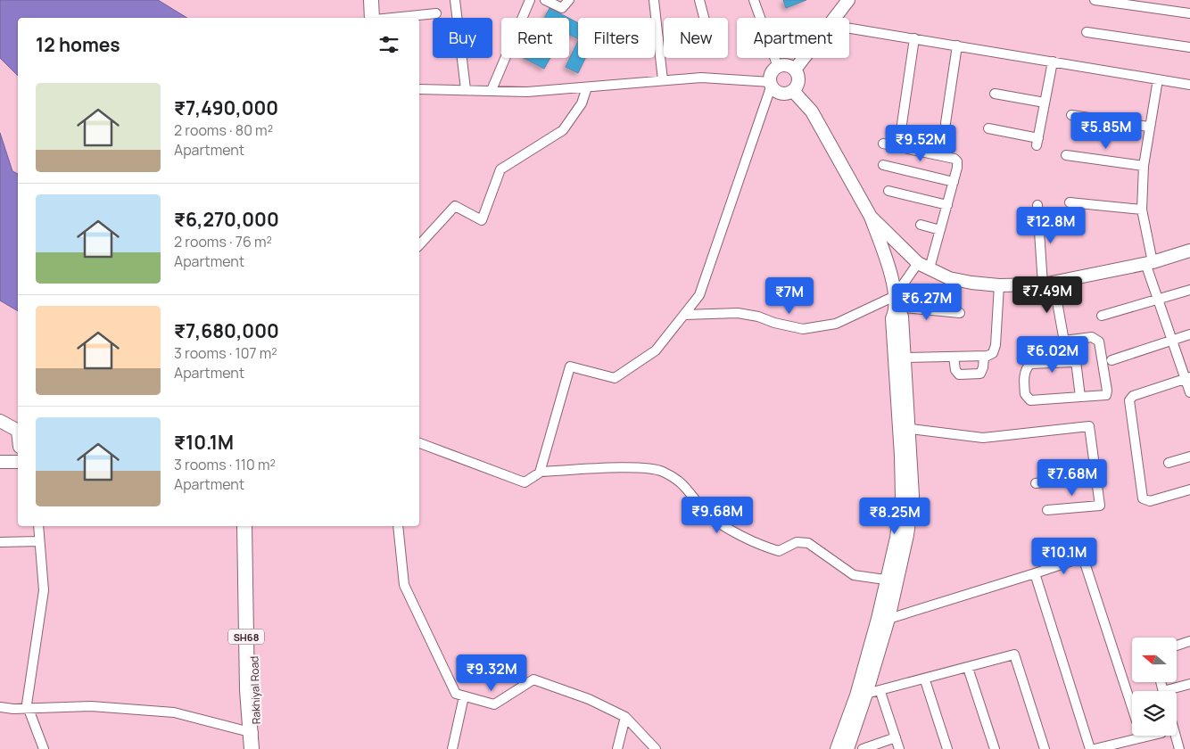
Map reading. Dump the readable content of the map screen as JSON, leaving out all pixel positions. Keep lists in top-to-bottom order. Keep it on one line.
{"streets":{"main road":["SH68","Rakhiyal Road"]},"crossings":[["SH68","Rakhiyal Road"]],"north":"left","page":{"chip":["Buy","Rent","Filters","New","Apartment"],"heading":"12 homes","list":[{"name":"₹7,490,000","note":"2 rooms · 80 m² · Apartment"},{"name":"₹6,270,000","note":"2 rooms · 76 m² · Apartment"},{"name":"₹7,680,000","note":"3 rooms · 107 m² · Apartment"},{"name":"₹10.1M","note":"3 rooms · 110 m² · Apartment"}],"price":["₹5.85M","₹9.52M","₹12.8M","₹7.49M","₹7M","₹6.27M","₹6.02M","₹7.68M","₹9.68M","₹8.25M","₹10.1M","₹9.32M"]}}
